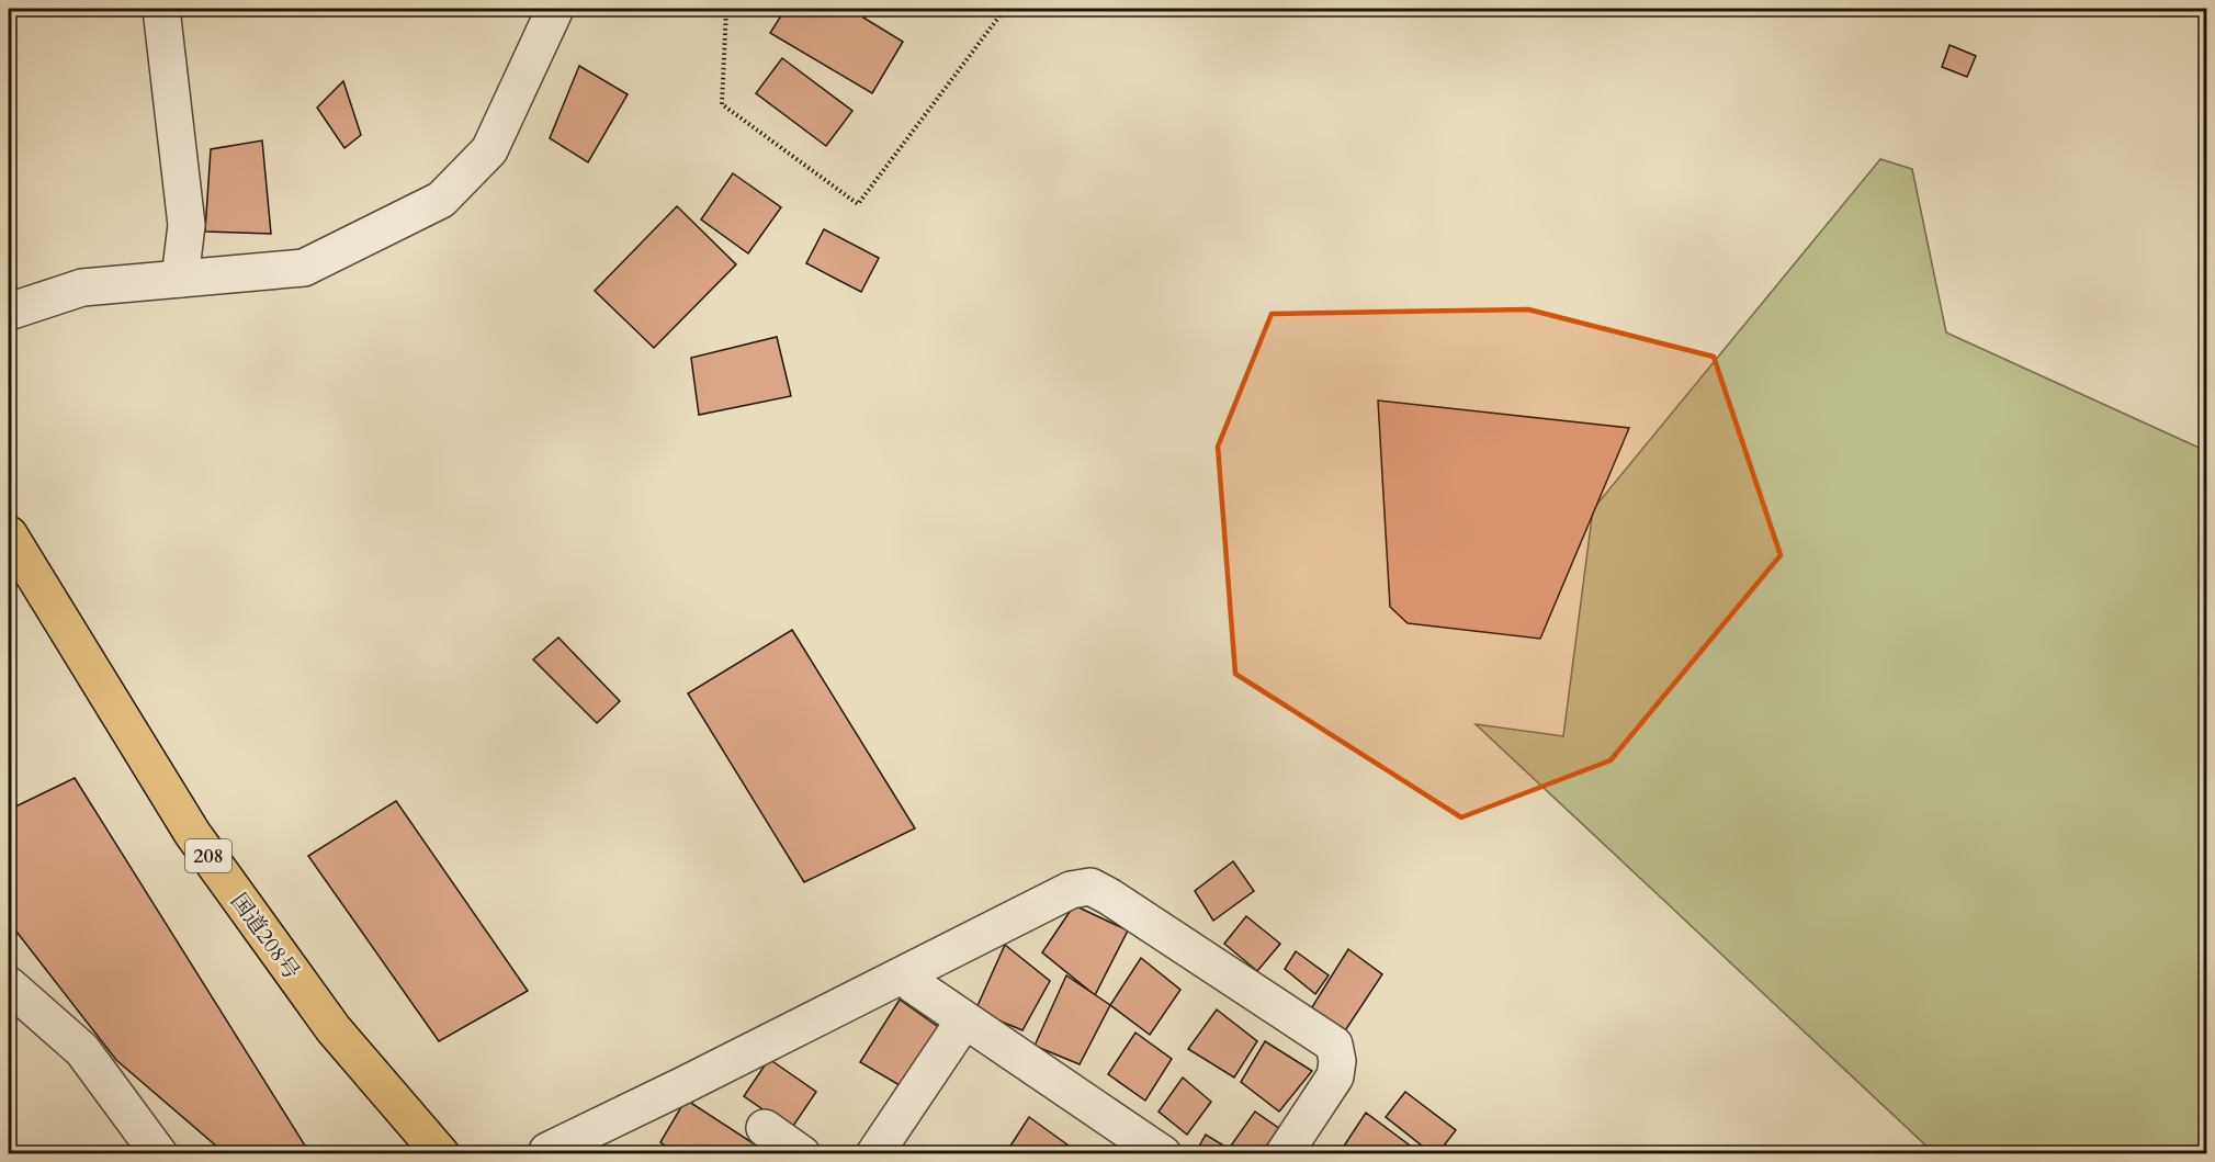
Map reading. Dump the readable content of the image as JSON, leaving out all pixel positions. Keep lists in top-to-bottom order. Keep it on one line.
{"streets":{"highway":["208","国道208号"]}}
